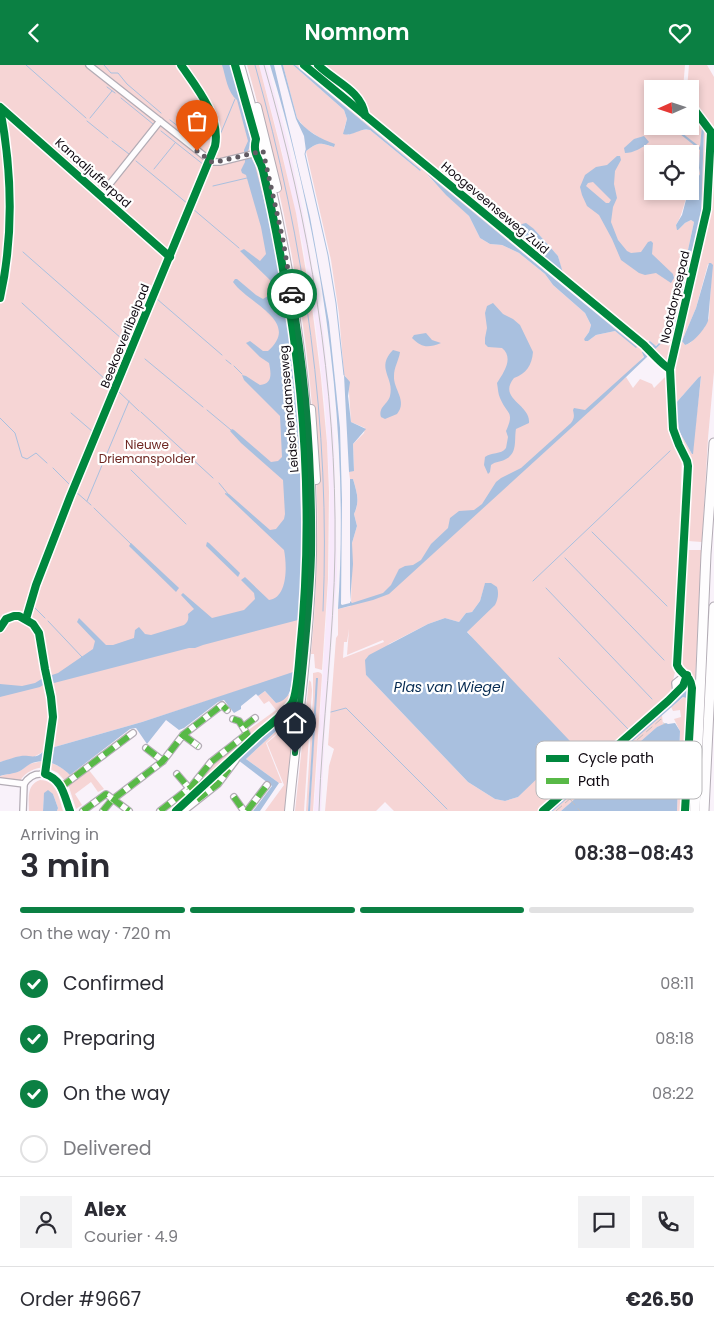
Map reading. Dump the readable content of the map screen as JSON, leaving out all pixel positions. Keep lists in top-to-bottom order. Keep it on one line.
{"streets":{"main road":["Leidschendamseweg"],"cycle path":["Kanaaljufferpad","Hoogeveenseweg Zuid","Nootdorpsepad","Beekoeverlibelpad"]},"water":["Plas van Wiegel"],"parks":["Nieuwe Driemanspolder"],"legend":["Cycle path","Path"],"north":"left","page":{"header":"Nomnom","heading":["3 min","Arriving in","08:38–08:43"],"panel":["Alex","Courier · 4.9","Order #9667","€26.50"],"bar":"On the way · 720 m","list":[["Confirmed","08:11"],["Preparing","08:18"],["On the way","08:22"],"Delivered"]}}
